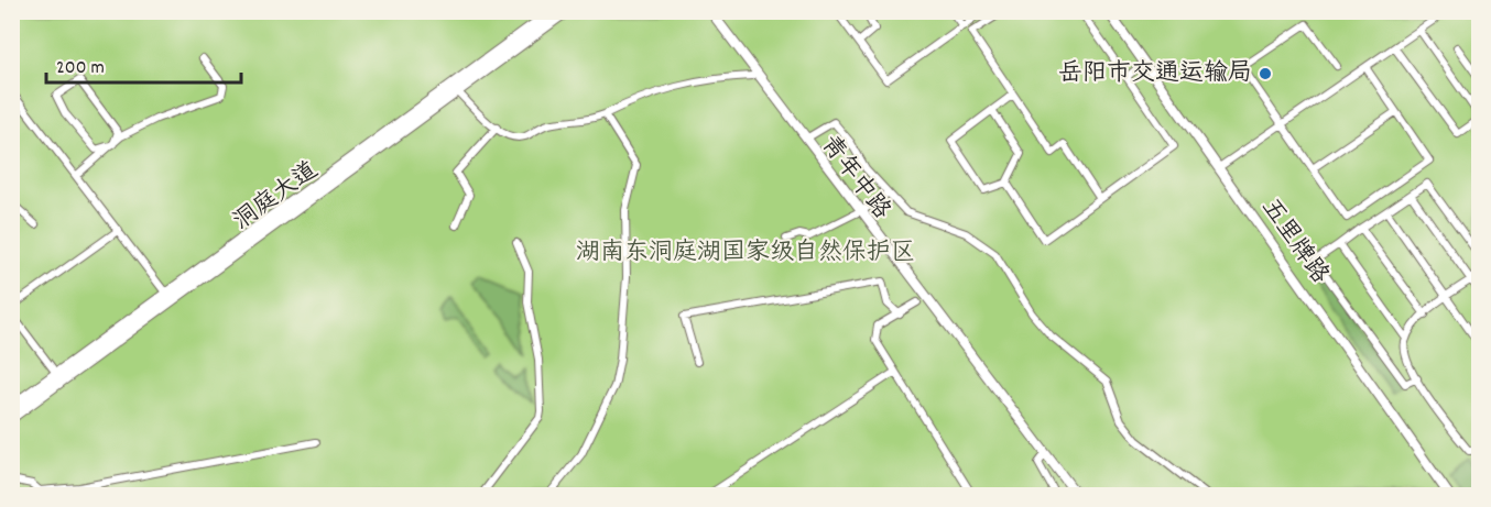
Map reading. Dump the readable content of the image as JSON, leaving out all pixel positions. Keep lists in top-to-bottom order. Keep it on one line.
{"streets":{"main road":["青年中路","洞庭大道","五里牌路"]},"parks":["湖南东洞庭湖国家级自然保护区"],"places":["岳阳市交通运输局"],"scale_bar":"200 m"}
